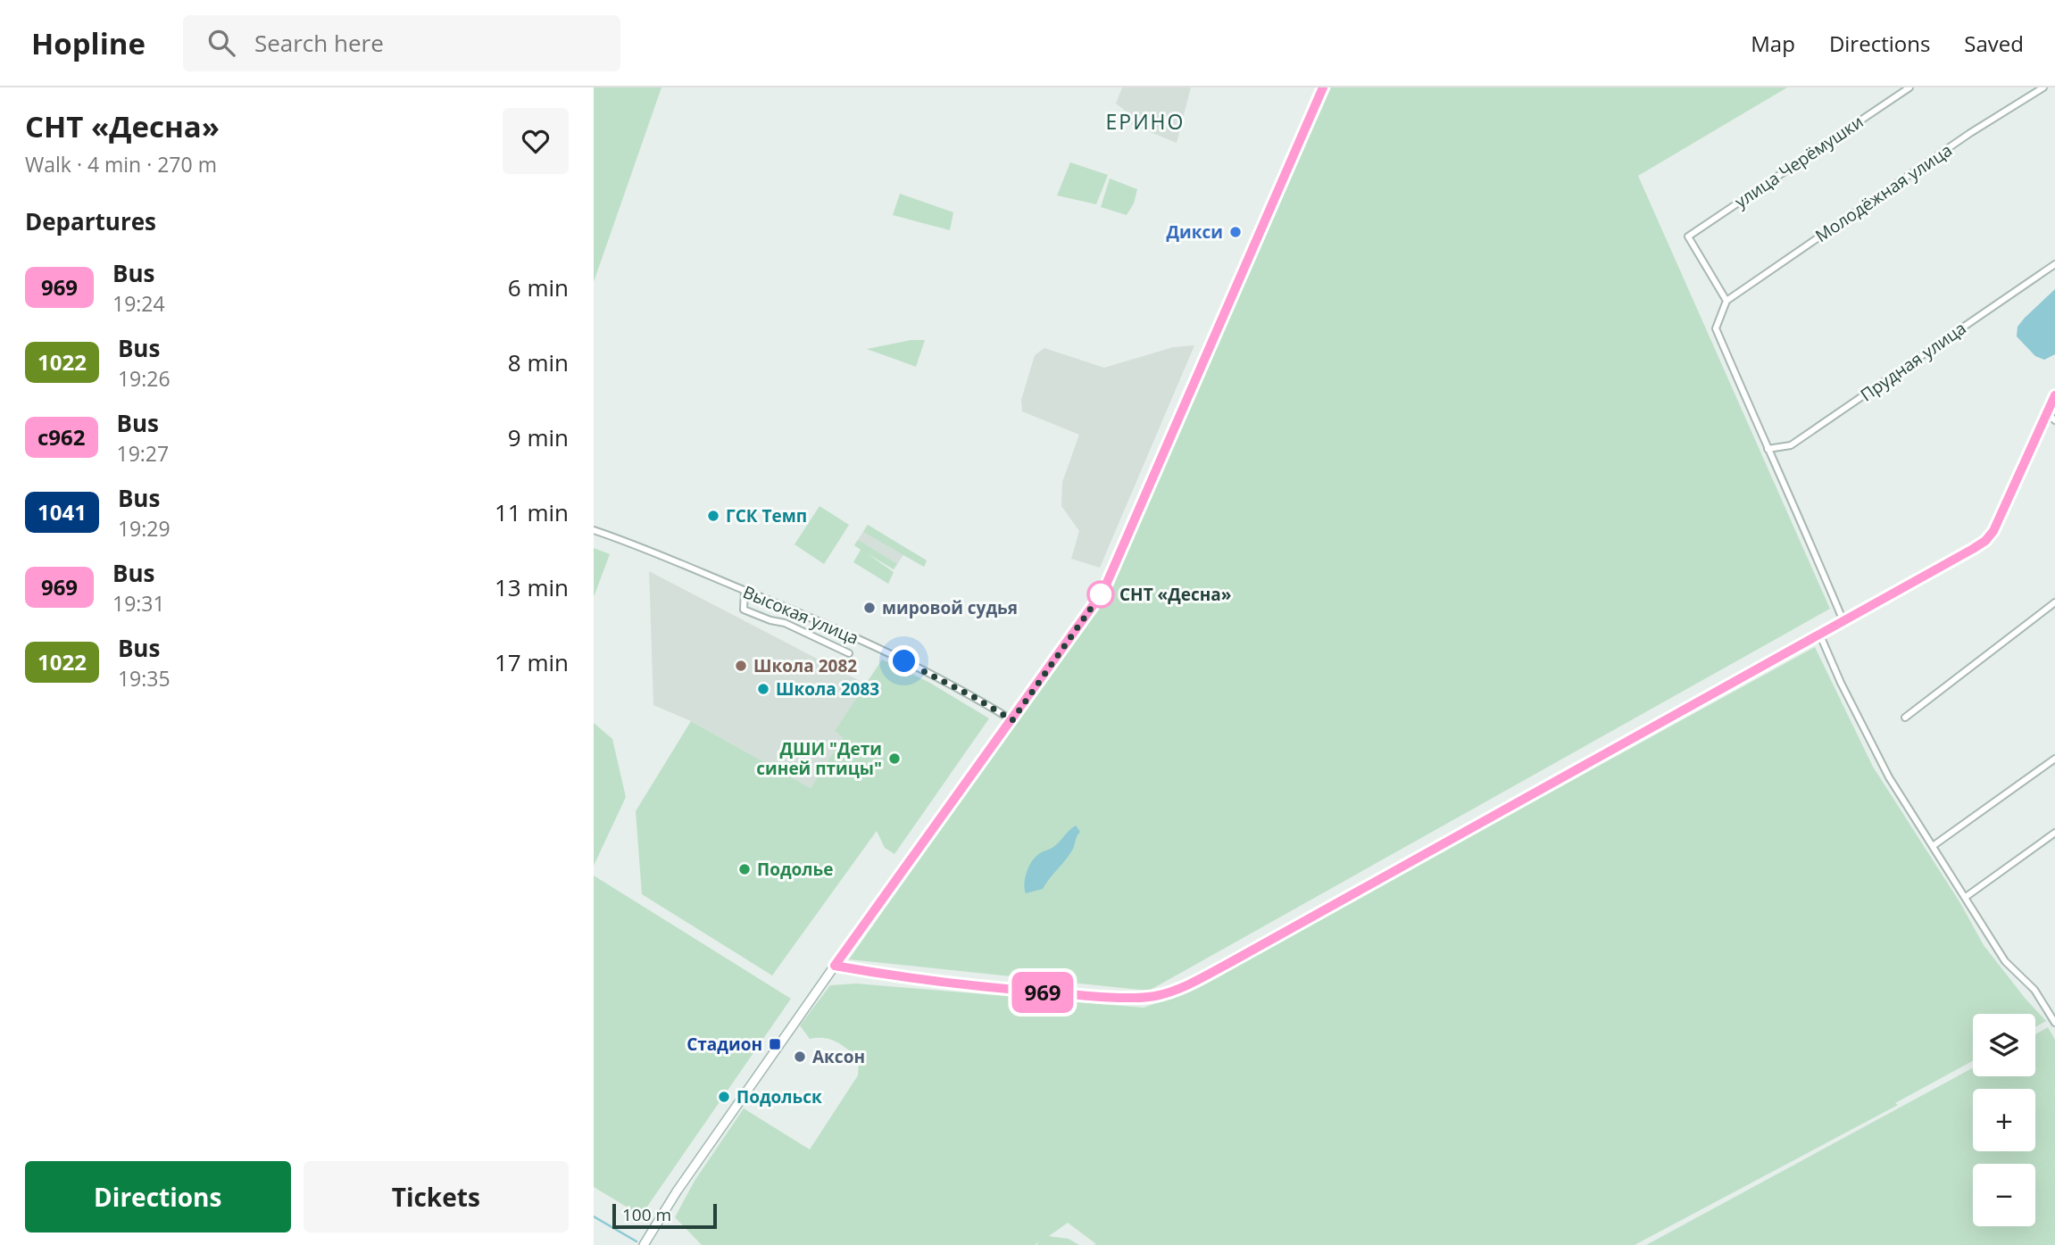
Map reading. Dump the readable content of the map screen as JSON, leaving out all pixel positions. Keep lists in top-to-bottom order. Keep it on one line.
{"streets":{"street":["улица Черёмушки","Молодёжная улица","Прудная улица","Высокая улица"]},"crossings":[["улица Черёмушки","Молодёжная улица"]],"districts":["ЕРИНО"],"places":{"other":["Дикси","ГСК Темп","СНТ «Десна»","мировой судья","Школа 2082","Школа 2083","ДШИ \"Дети синей птицы\"","Подолье","Аксон","Подольск"],"transit":["Стадион"]},"lines":["bus line 969"],"scale_bar":"100 m","page":{"header":"Hopline","search":"Search here","nav":["Map","Directions","Saved"],"heading":[["СНТ «Десна»","Walk · 4 min · 270 m"],"Departures"],"on_map":"969","list":[{"mark":"969","name":"Bus","note":"19:24","value":"6 min"},{"mark":"1022","name":"Bus","note":"19:26","value":"8 min"},{"mark":"с962","name":"Bus","note":"19:27","value":"9 min"},{"mark":"1041","name":"Bus","note":"19:29","value":"11 min"},{"mark":"969","name":"Bus","note":"19:31","value":"13 min"},{"mark":"1022","name":"Bus","note":"19:35","value":"17 min"}],"map_buttons":["+","−"],"buttons":["Directions","Tickets"],"scale":"100 m"}}
